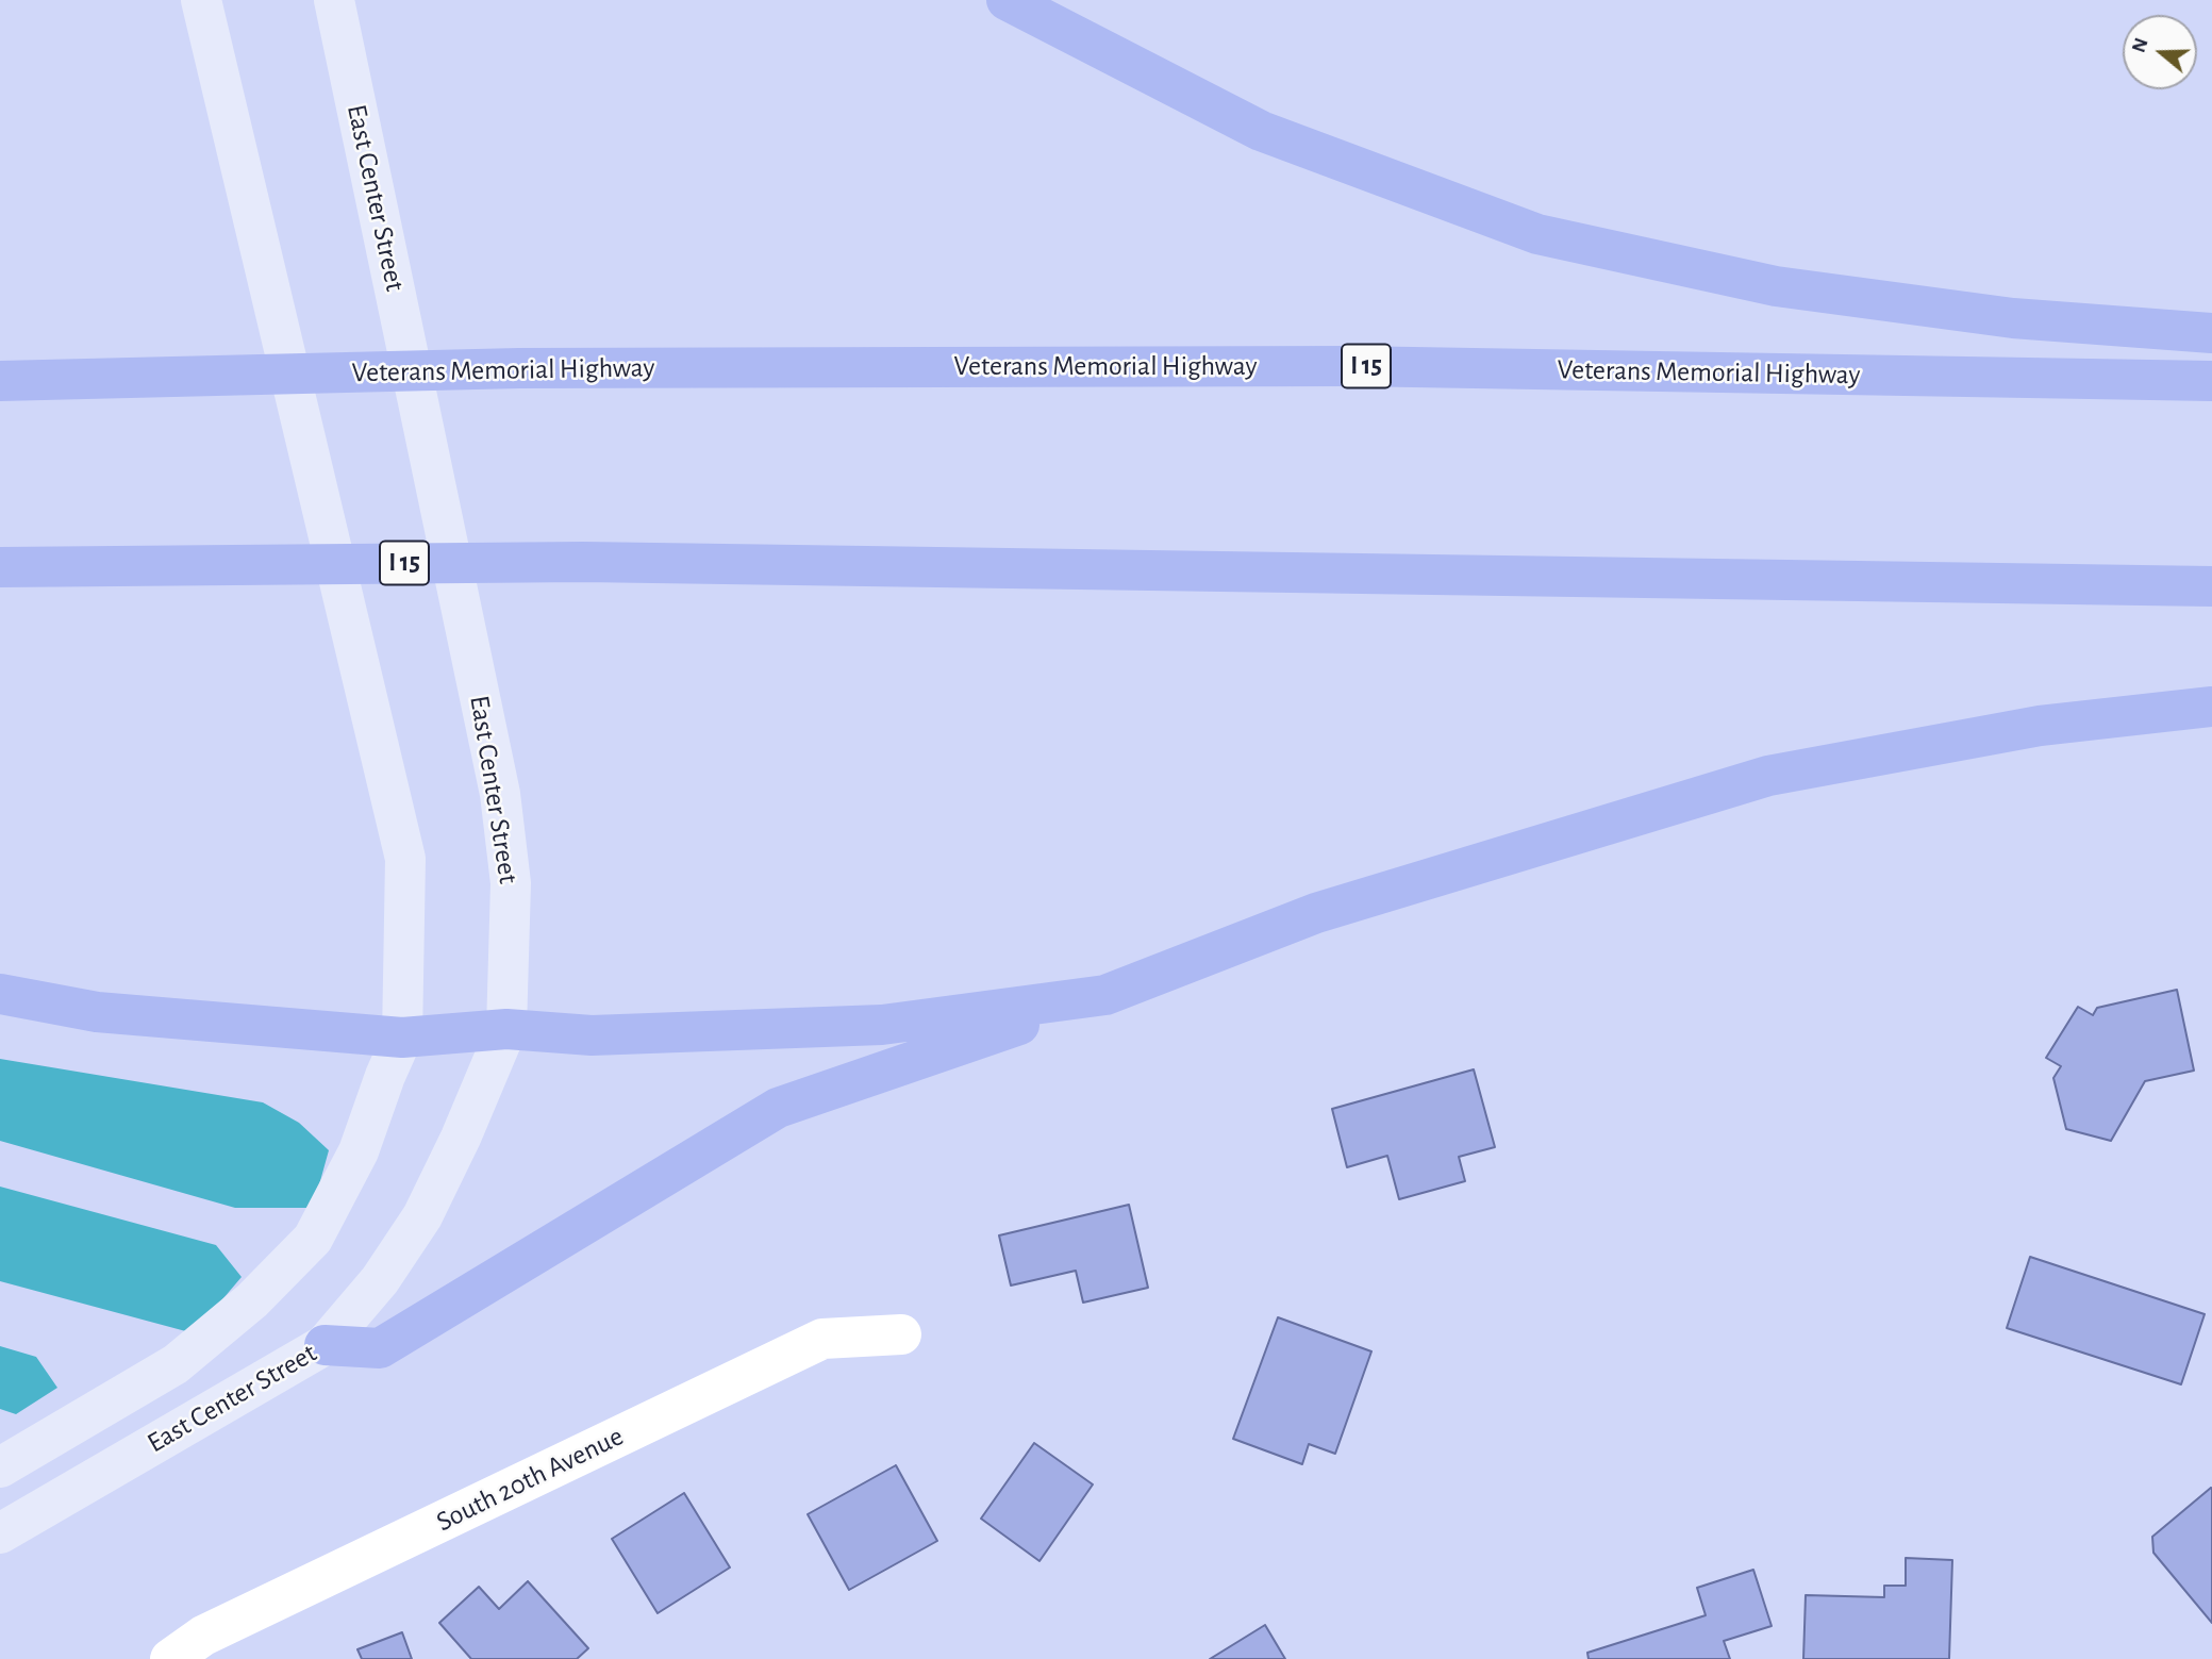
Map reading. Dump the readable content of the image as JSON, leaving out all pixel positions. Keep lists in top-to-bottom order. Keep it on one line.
{"streets":{"highway":["Veterans Memorial Highway","I 15"],"main road":["East Center Street"],"street":["South 20th Avenue"]},"north":"left"}
